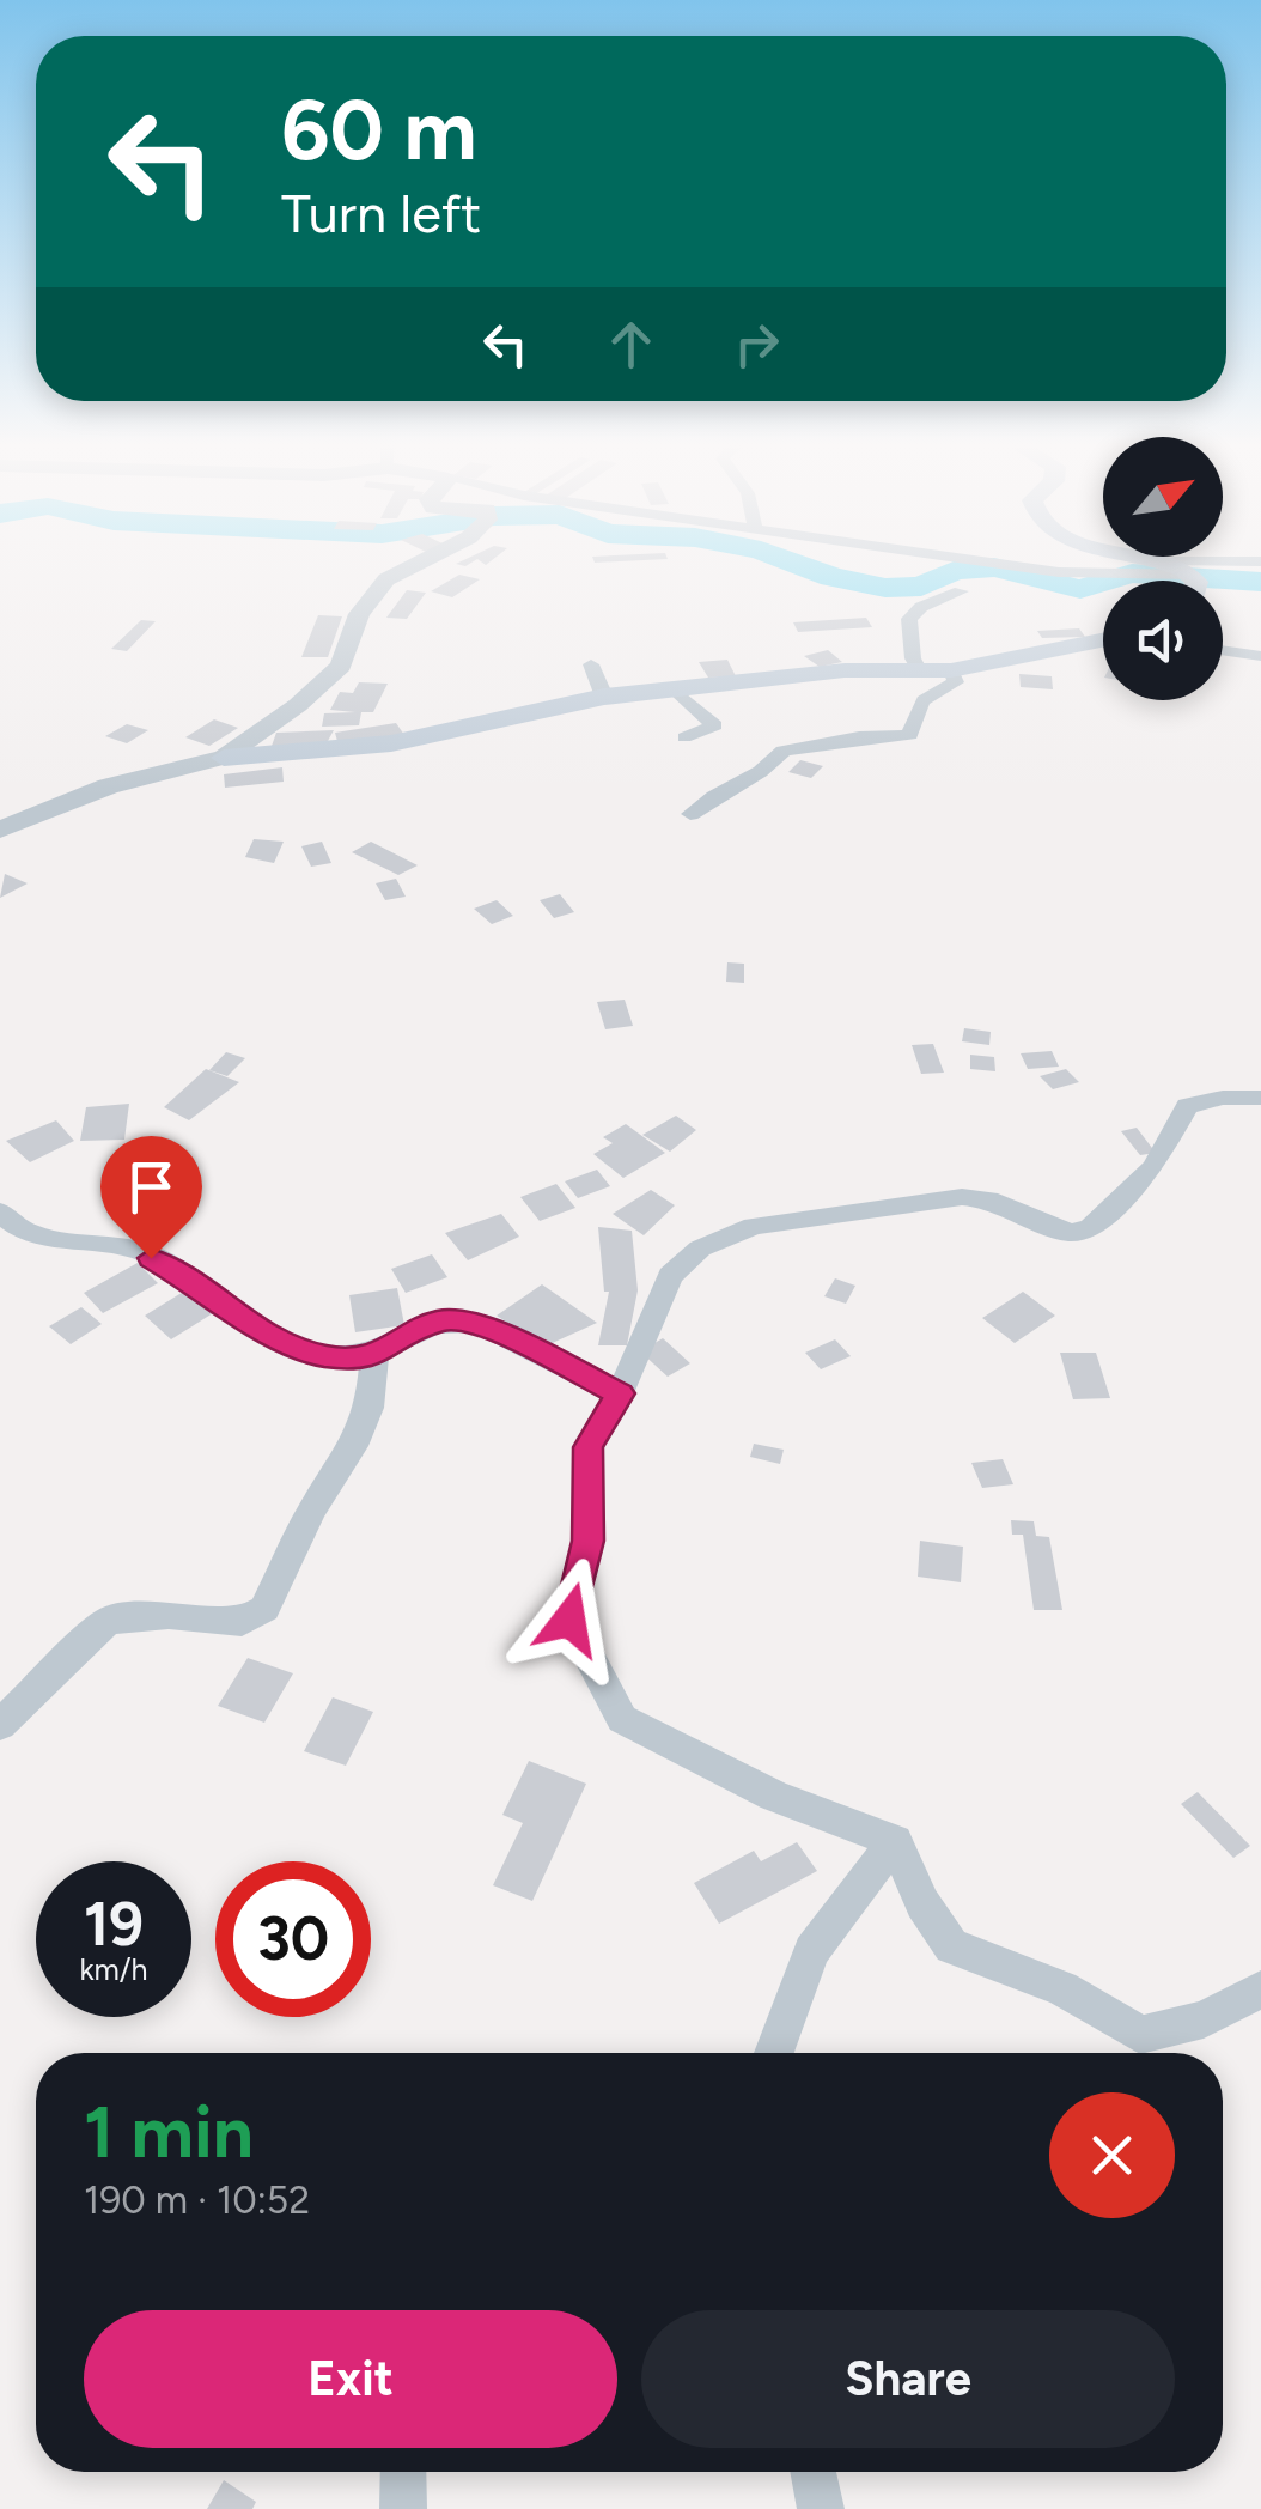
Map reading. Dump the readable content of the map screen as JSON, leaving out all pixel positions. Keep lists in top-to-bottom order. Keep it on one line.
{"north":"top right","page":{"turn":["60 m","Turn left"],"speed":"19 km/h","limit":"30","heading":["1 min","190 m · 10:52"],"buttons":["Exit","Share"]}}
